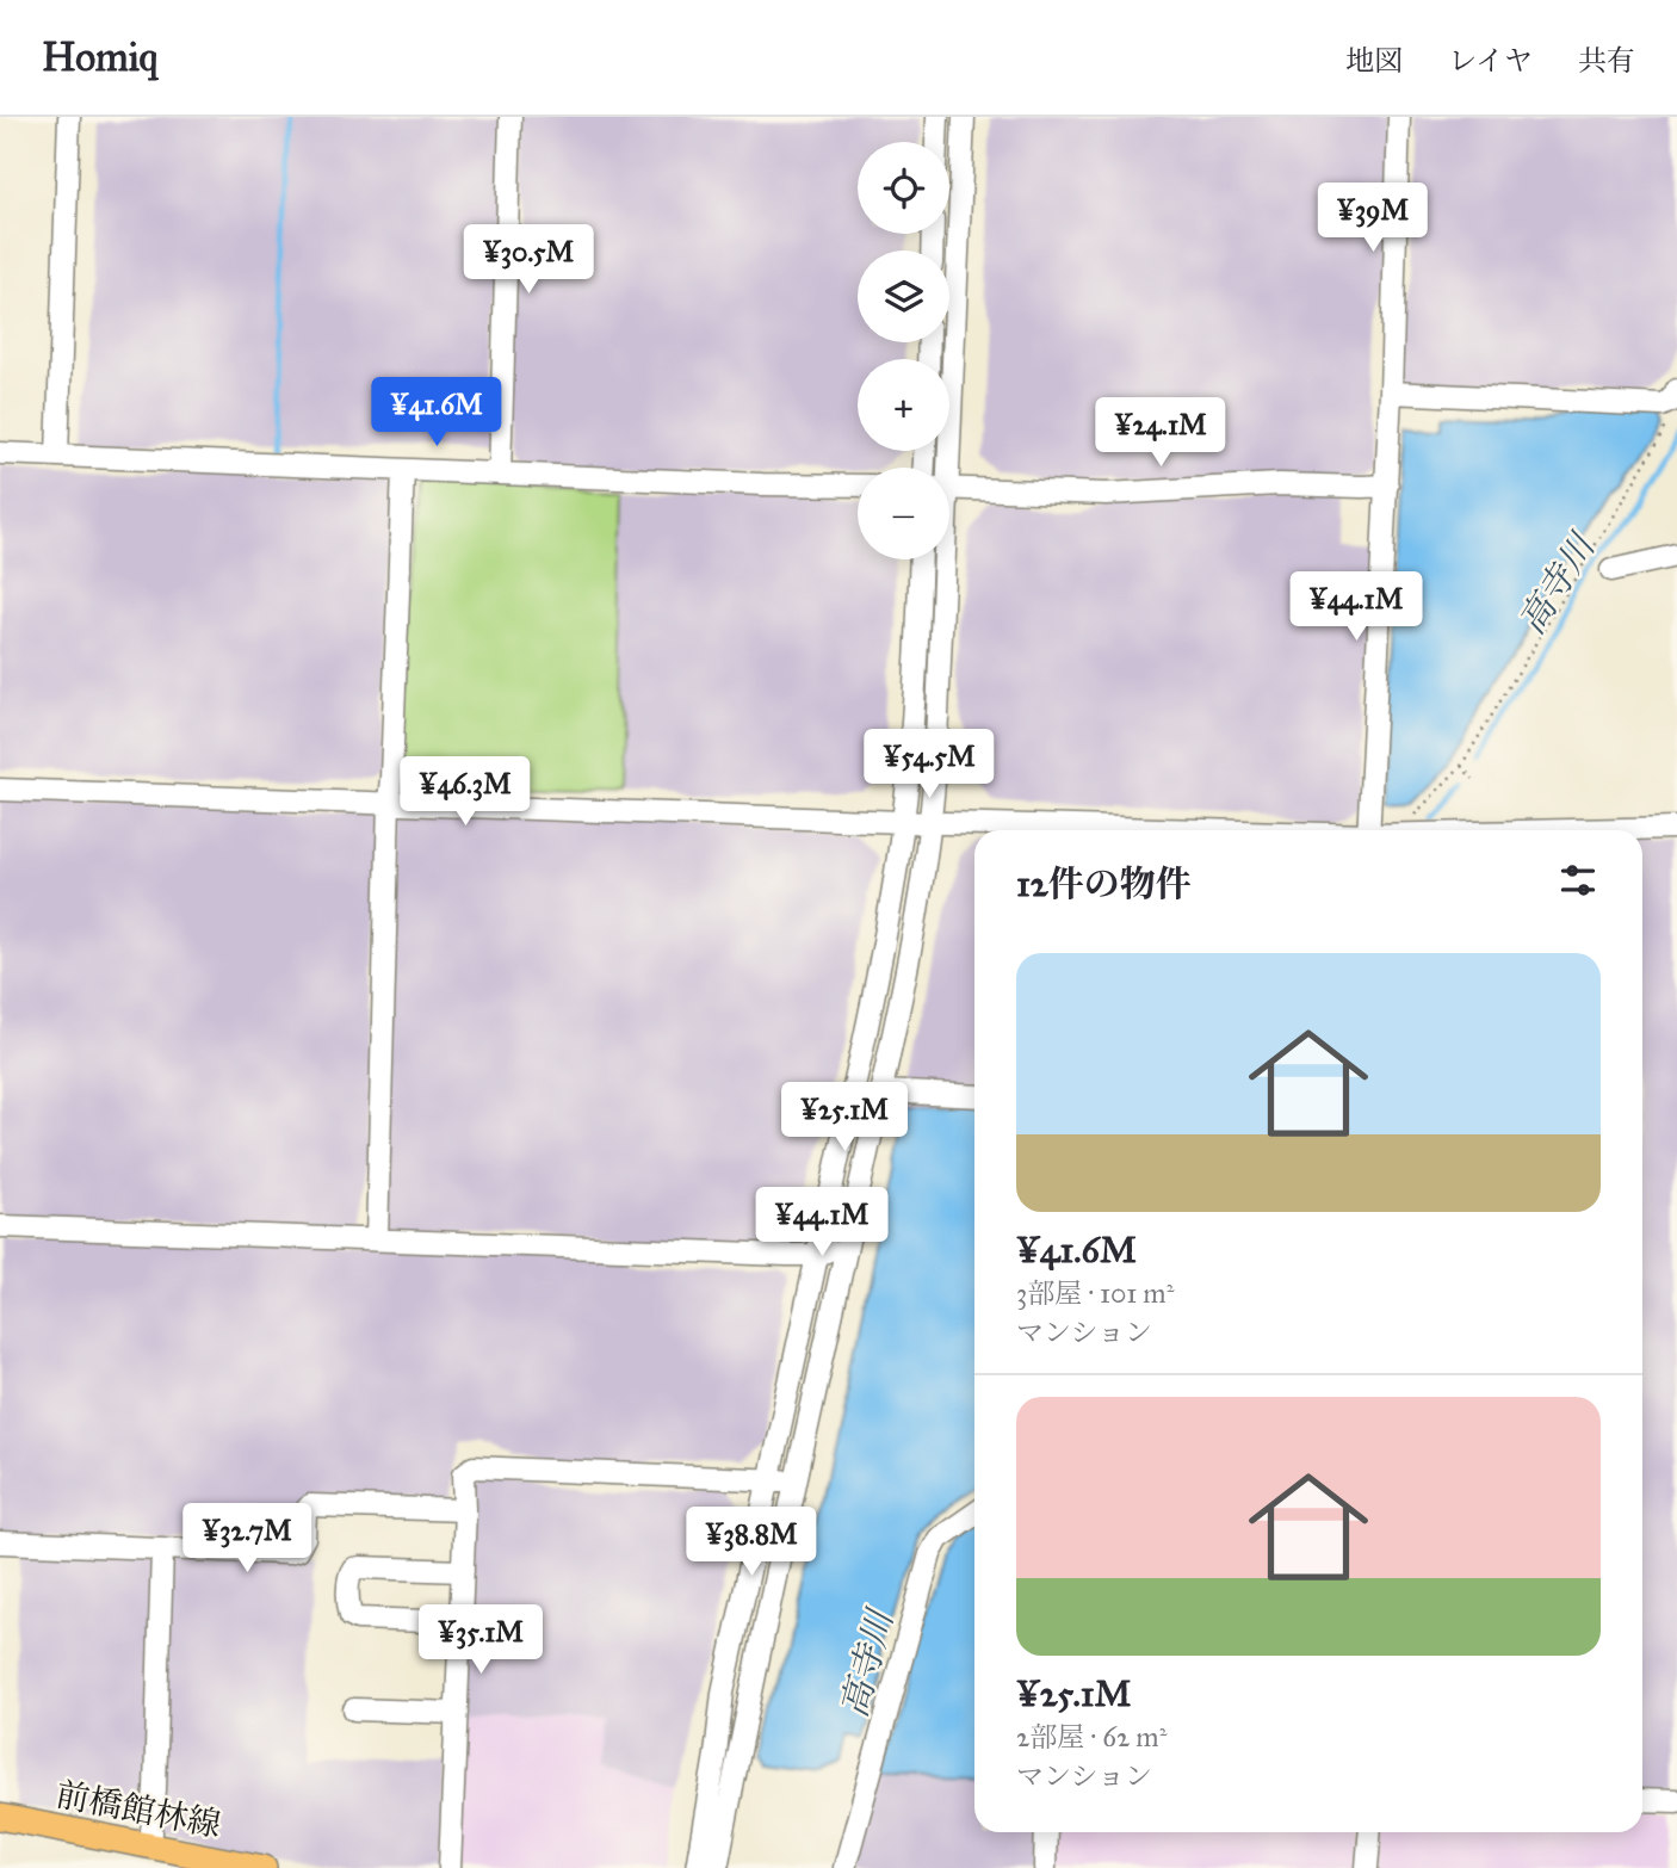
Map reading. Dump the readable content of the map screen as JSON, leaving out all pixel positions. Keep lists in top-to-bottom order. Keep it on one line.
{"streets":{"main road":["前橋館林線"]},"water":["高寺川"],"page":{"header":"Homiq","nav":["地図","レイヤ","共有"],"map_buttons":["+","−"],"price":["¥39M","¥30.5M","¥41.6M","¥24.1M","¥44.1M","¥54.5M","¥46.3M","¥25.1M","¥44.1M","¥32.7M","¥38.8M","¥35.1M"],"heading":"12件の物件","list":[{"name":"¥41.6M","note":"3部屋 · 101 m² · マンション"},{"name":"¥25.1M","note":"2部屋 · 62 m² · マンション"}]}}
